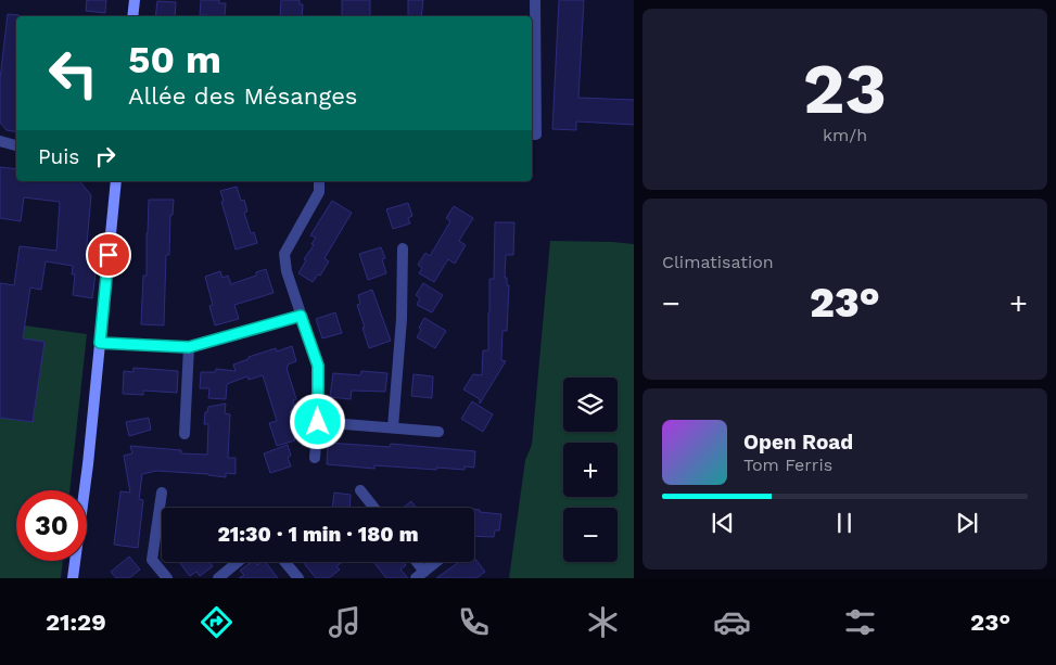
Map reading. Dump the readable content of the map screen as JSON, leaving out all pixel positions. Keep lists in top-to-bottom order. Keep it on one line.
{"page":{"tile":[["23","km/h"],"Climatisation"],"turn":["50 m","Allée des Mésanges"],"then":"Puis","heat":["−","23°","+"],"map_buttons":["+","−"],"song":["Open Road","Tom Ferris"],"limit":"30","trip":"21:30 · 1 min · 180 m","tabs":["21:29","23°"]}}
